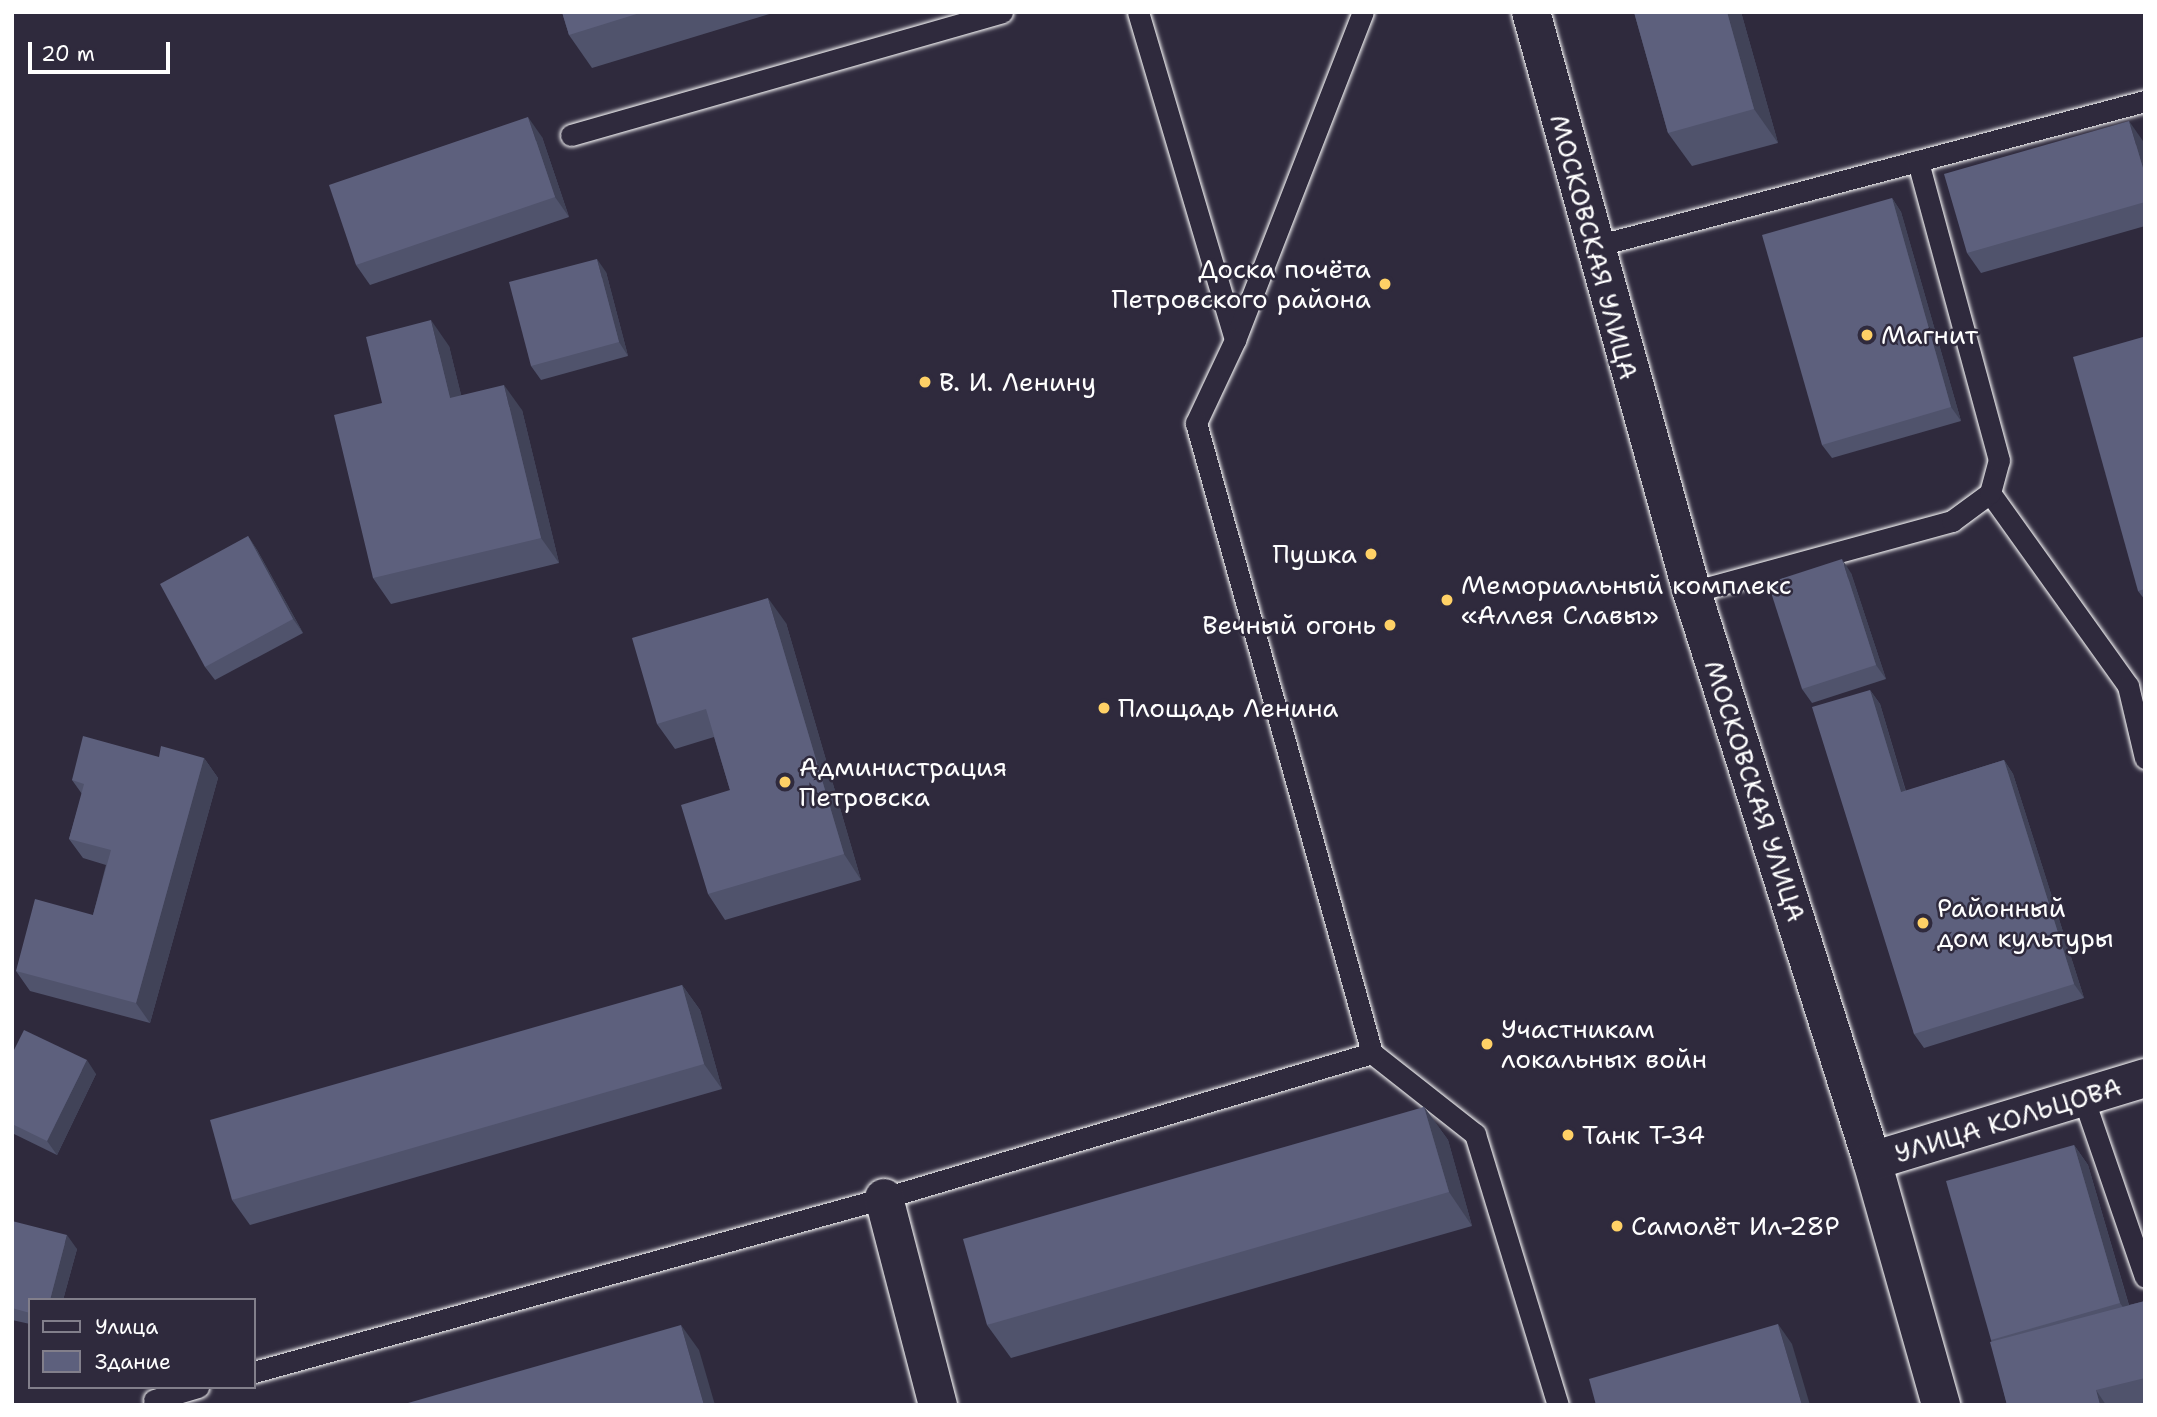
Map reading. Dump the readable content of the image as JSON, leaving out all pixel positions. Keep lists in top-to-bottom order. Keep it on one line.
{"streets":{"street":["МОСКОВСКАЯ УЛИЦА","УЛИЦА КОЛЬЦОВА"]},"crossings":[["МОСКОВСКАЯ УЛИЦА","УЛИЦА КОЛЬЦОВА"]],"places":["Доска почёта Петровского района","Магнит","В. И. Ленину","Пушка","Мемориальный комплекс «Аллея Славы»","Вечный огонь","Площадь Ленина","Администрация Петровска","Районный дом культуры","Участникам локальных войн","Танк Т-34","Самолёт Ил-28Р"],"legend":["Улица","Здание"],"scale_bar":"20 m"}
